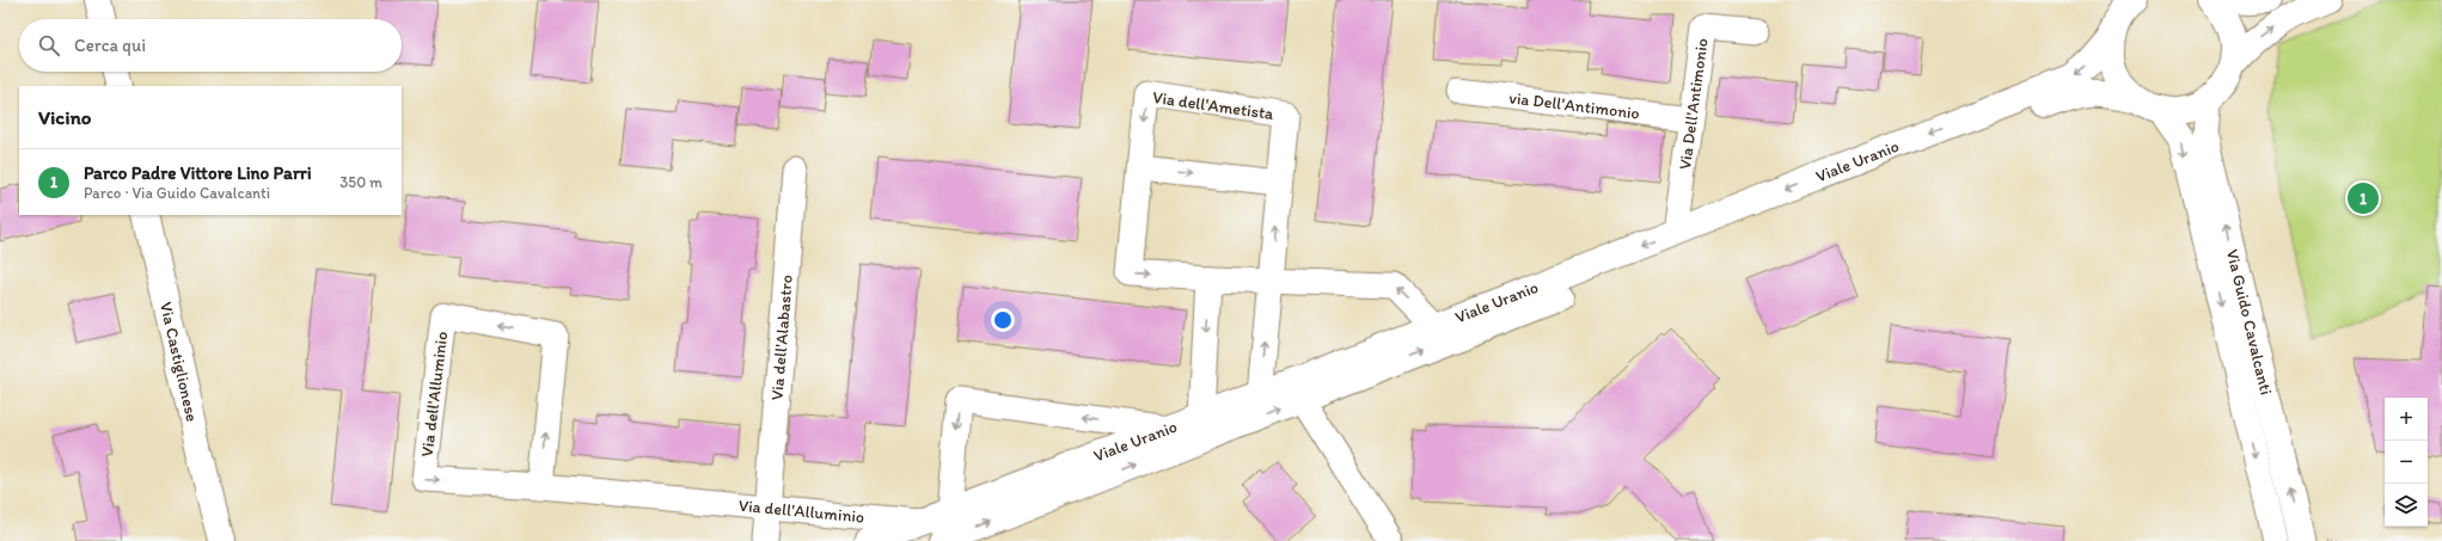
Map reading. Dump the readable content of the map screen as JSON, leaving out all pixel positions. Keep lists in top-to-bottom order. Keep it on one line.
{"streets":{"main road":["Viale Uranio","Via Castiglionese"],"street":["Via Dell'Antimonio","Via dell'Ametista","via Dell'Antimonio","Via Guido Cavalcanti","Via dell'Alabastro","Via dell'Alluminio"]},"crossings":[["Via Dell'Antimonio","via Dell'Antimonio"],["Via Dell'Antimonio","Viale Uranio"],["Via dell'Ametista","Viale Uranio"],["Viale Uranio","Via Guido Cavalcanti"],["Viale Uranio","Via dell'Alluminio"],["Via dell'Alabastro","Via dell'Alluminio"]],"page":{"search":"Cerca qui","heading":"Vicino","list":[{"mark":"1","name":"Parco Padre Vittore Lino Parri","note":"Parco · Via Guido Cavalcanti","value":"350 m"}],"pins":"1","map_buttons":["+","−"]}}
